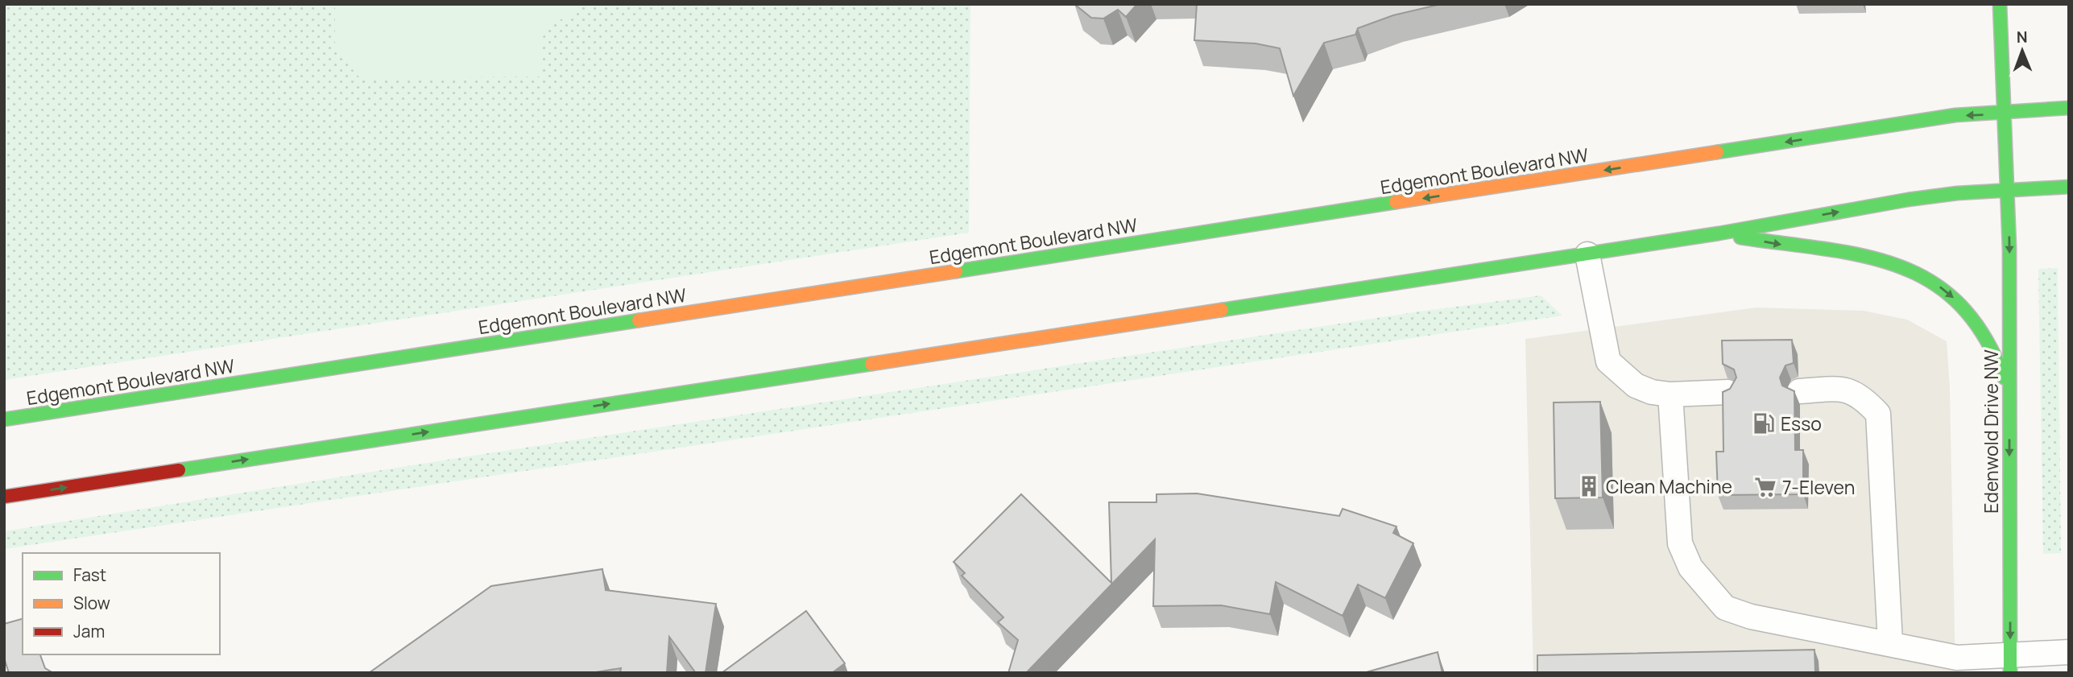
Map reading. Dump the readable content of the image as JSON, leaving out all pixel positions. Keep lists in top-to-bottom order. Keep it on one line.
{"streets":{"main road":["Edgemont Boulevard NW","Edenwold Drive NW"]},"crossings":[["Edgemont Boulevard NW","Edenwold Drive NW"]],"one_way":["Edenwold Drive NW"],"places":{"fuel station":["Esso"],"building":["Clean Machine"],"supermarket":["7-Eleven"]},"legend":["Fast","Slow","Jam"],"north":"top"}
